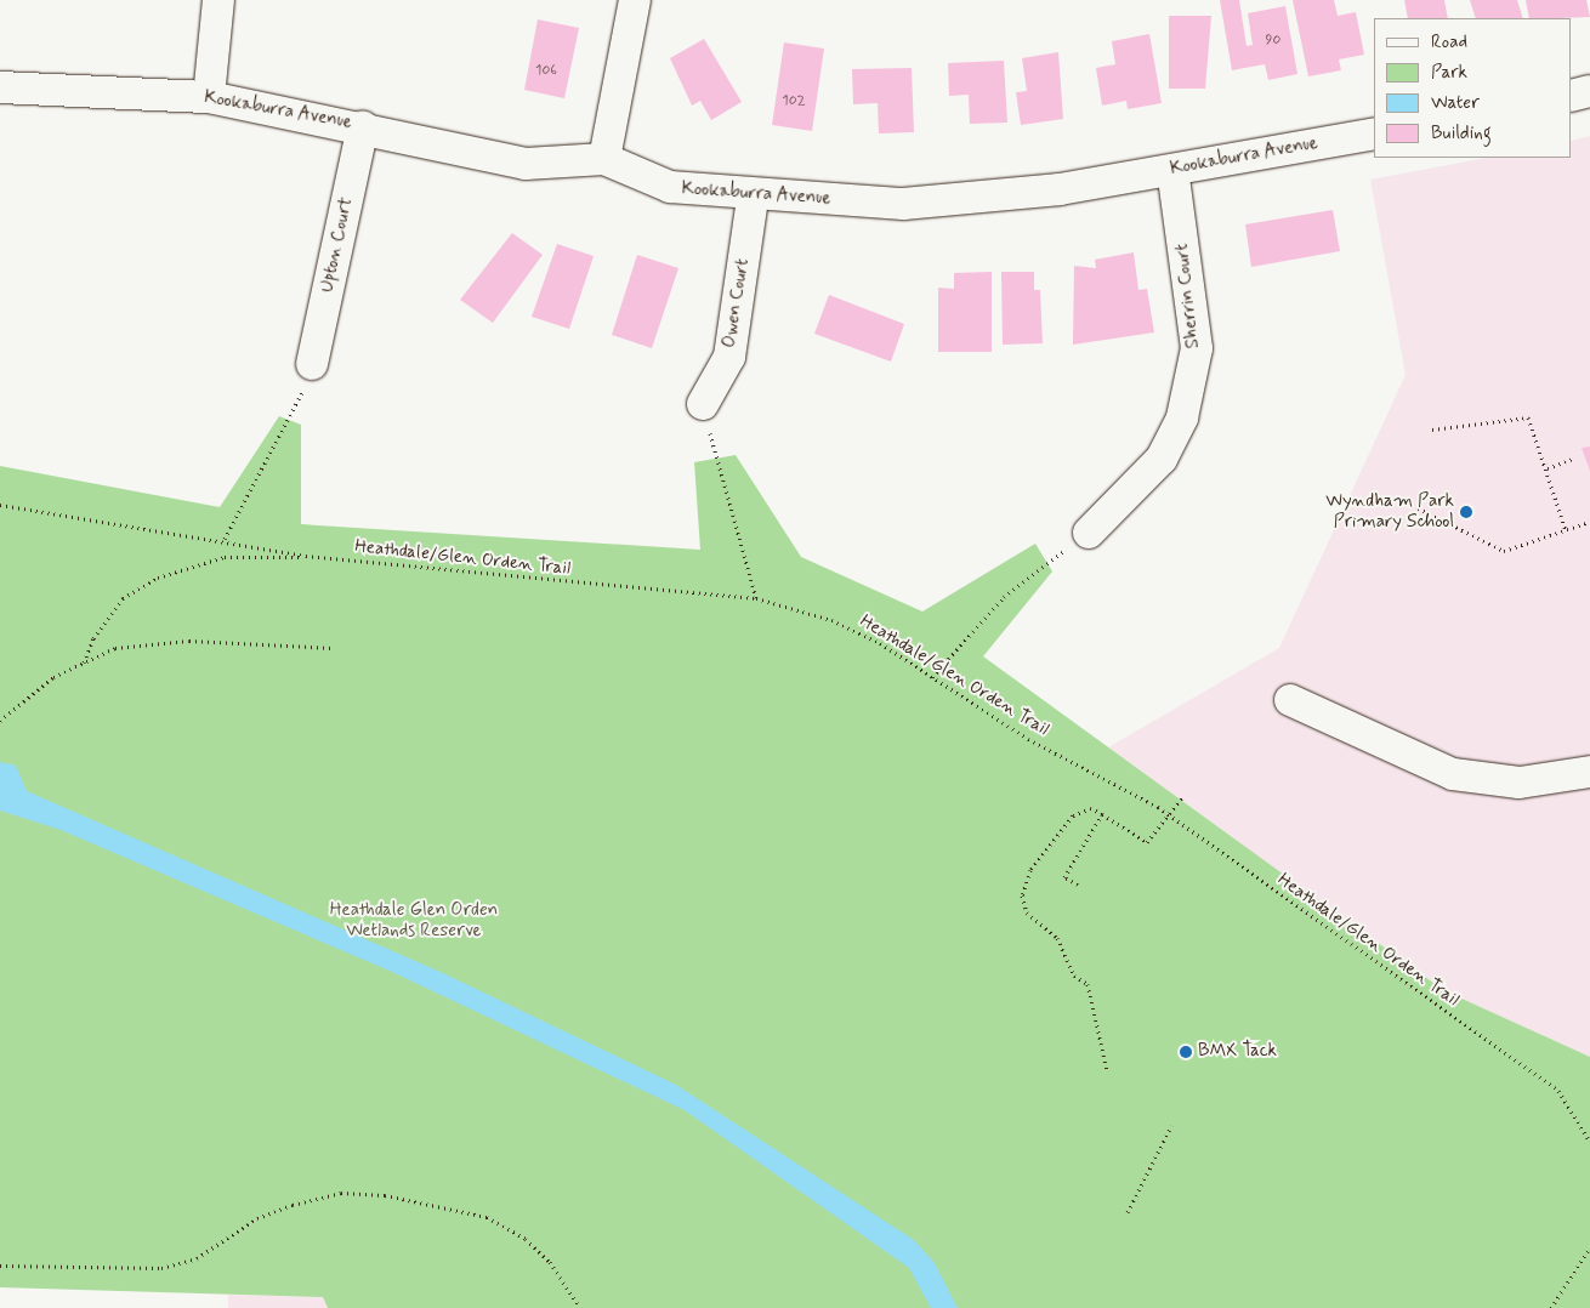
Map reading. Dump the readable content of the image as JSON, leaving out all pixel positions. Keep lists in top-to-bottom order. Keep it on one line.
{"streets":{"street":["Kookaburra Avenue","Upton Court","Sherrin Court","Owen Court"],"path":["Heathdale/Glen Orden Trail"]},"crossings":[["Kookaburra Avenue","Upton Court"],["Kookaburra Avenue","Sherrin Court"],["Kookaburra Avenue","Owen Court"]],"parks":["Heathdale Glen Orden Wetlands Reserve"],"places":["Wyndham Park Primary School","BMX Tack"],"house_numbers":["90","106","102"],"legend":["Road","Park","Water","Building"]}
